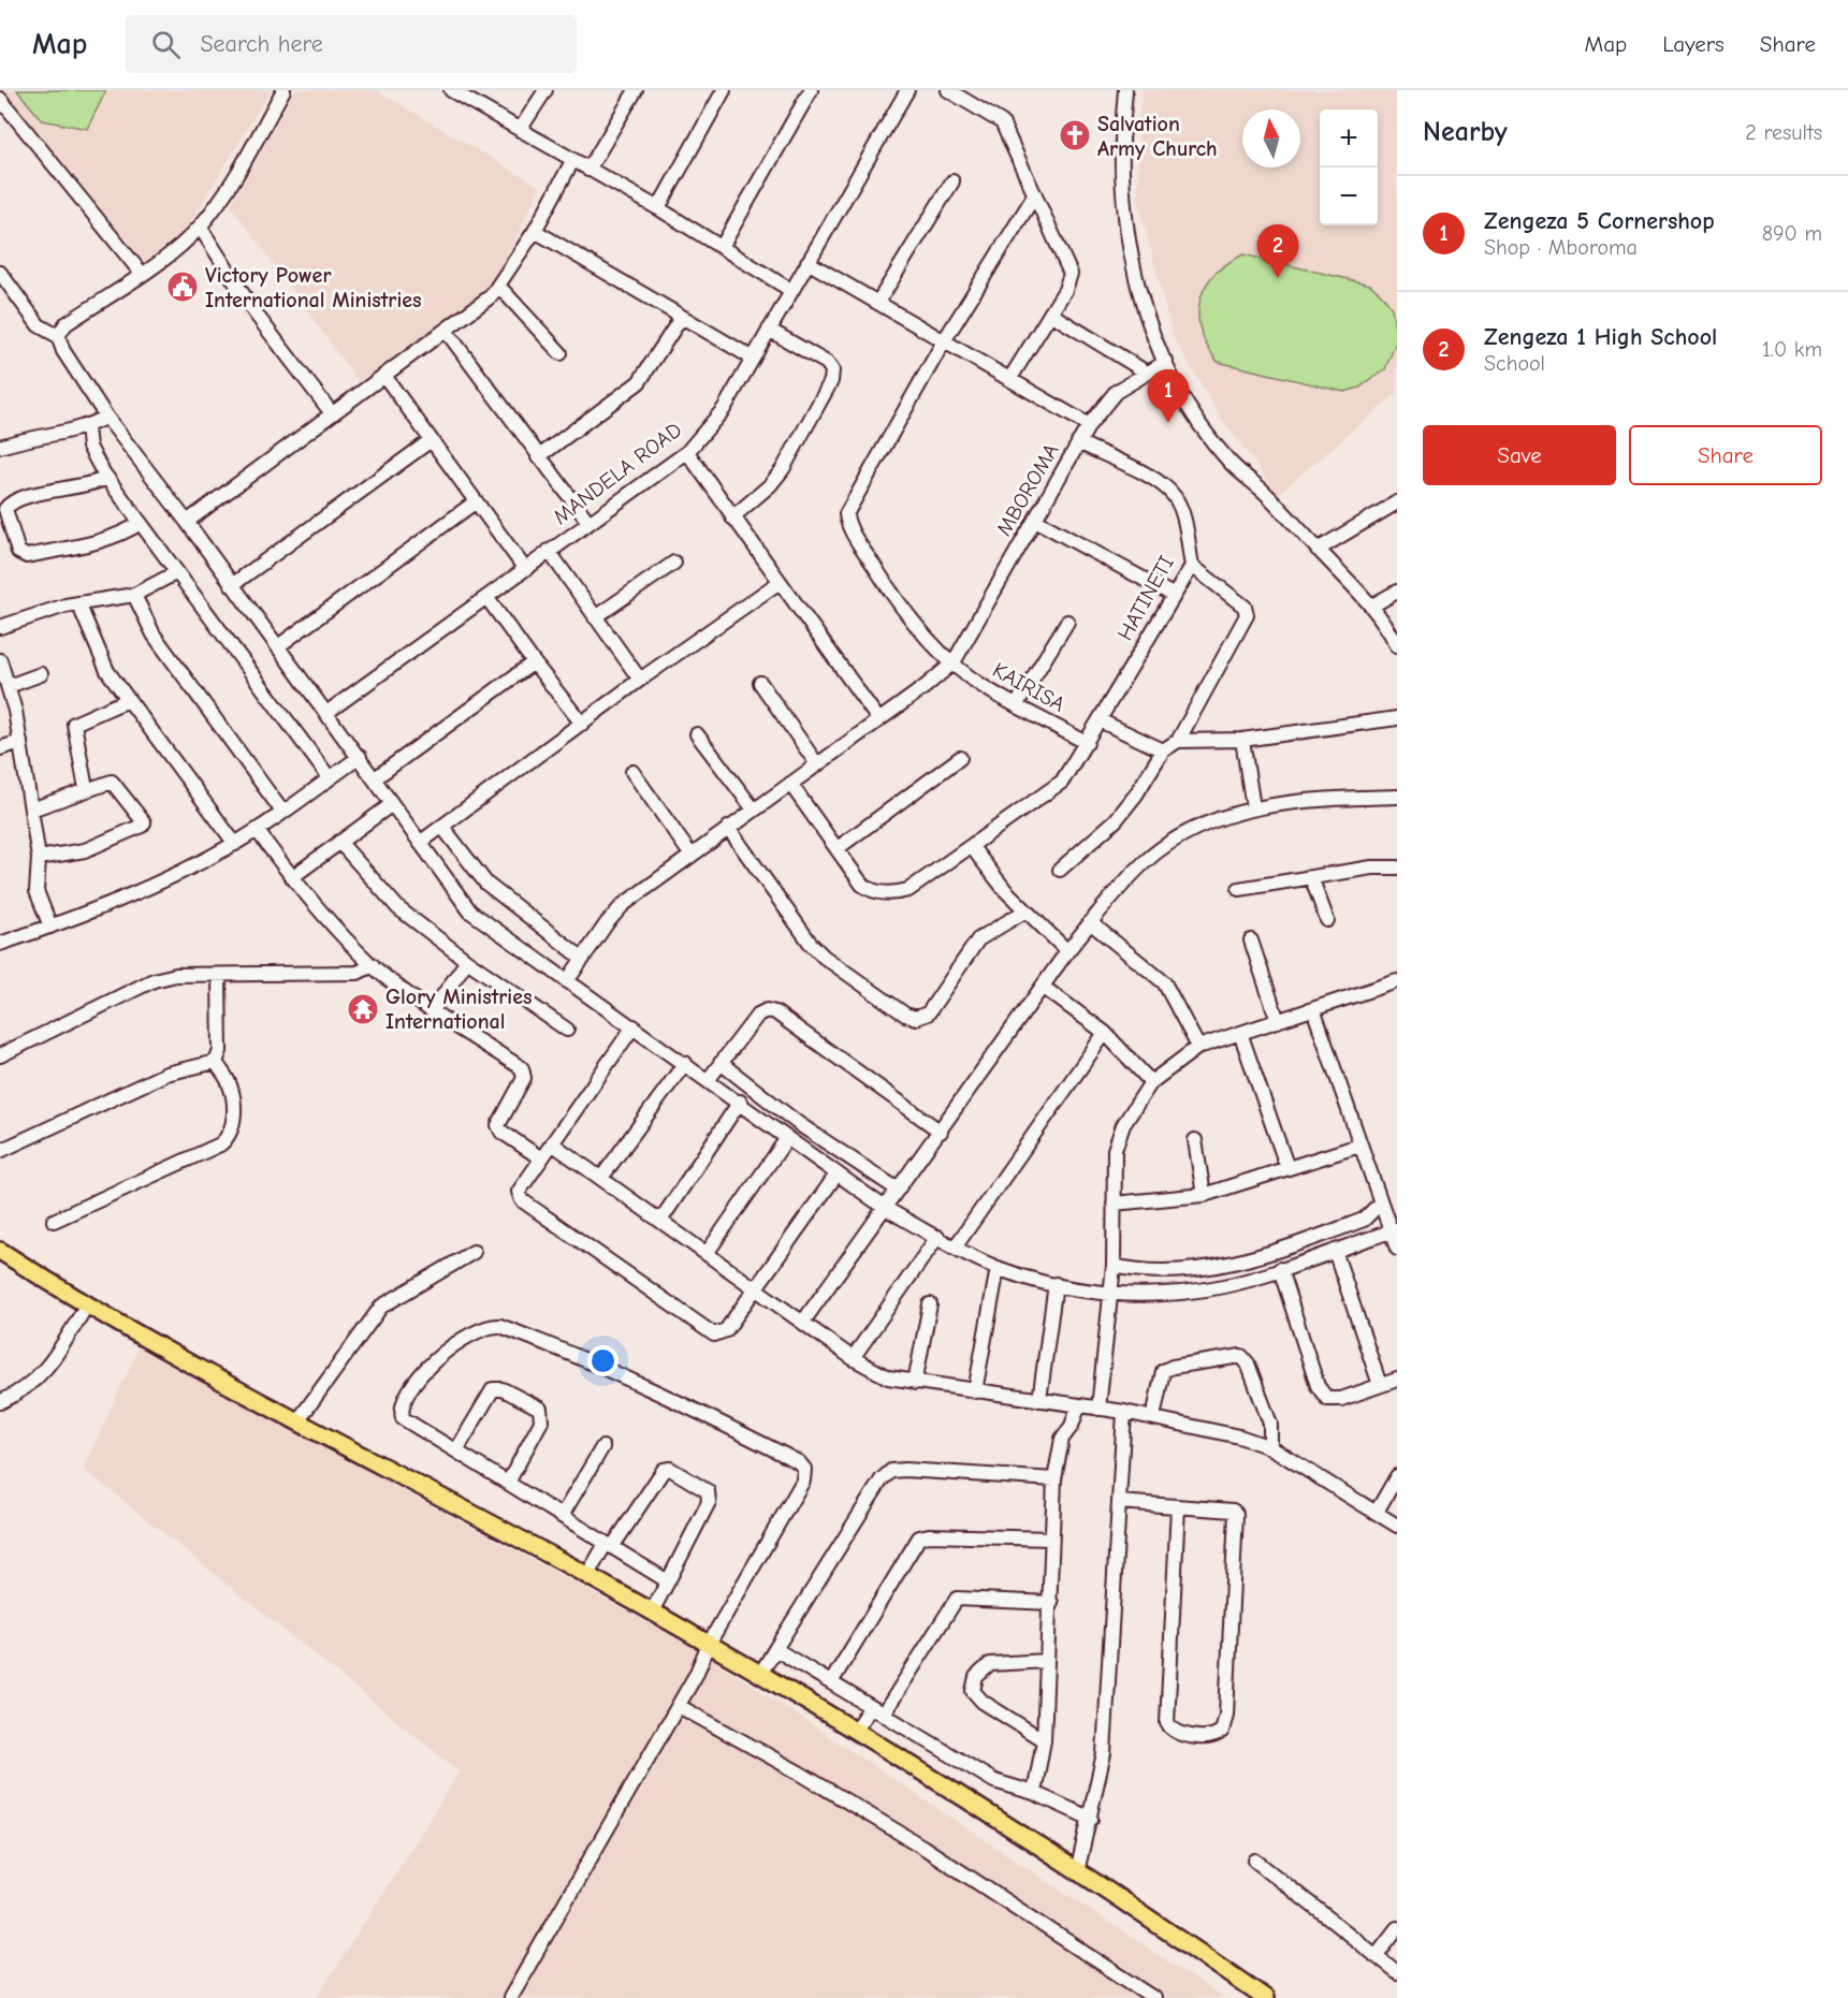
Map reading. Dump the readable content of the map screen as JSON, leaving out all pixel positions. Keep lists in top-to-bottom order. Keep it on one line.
{"streets":{"street":["MANDELA ROAD","MBOROMA","HATINETI","KAIRISA"]},"crossings":[["MBOROMA","HATINETI"],["MBOROMA","KAIRISA"],["HATINETI","KAIRISA"]],"places":{"church":["Salvation Army Church"],"public building":["Victory Power International Ministries"],"temple":["Glory Ministries International"]},"north":"top","page":{"header":"Map","search":"Search here","nav":["Map","Layers","Share"],"heading":["Nearby","2 results"],"map_buttons":["+","−"],"list":[{"mark":"1","name":"Zengeza 5 Cornershop","note":"Shop · Mboroma","value":"890 m"},{"mark":"2","name":"Zengeza 1 High School","note":"School","value":"1.0 km"}],"pins":["2","1"],"buttons":["Save","Share"]}}
